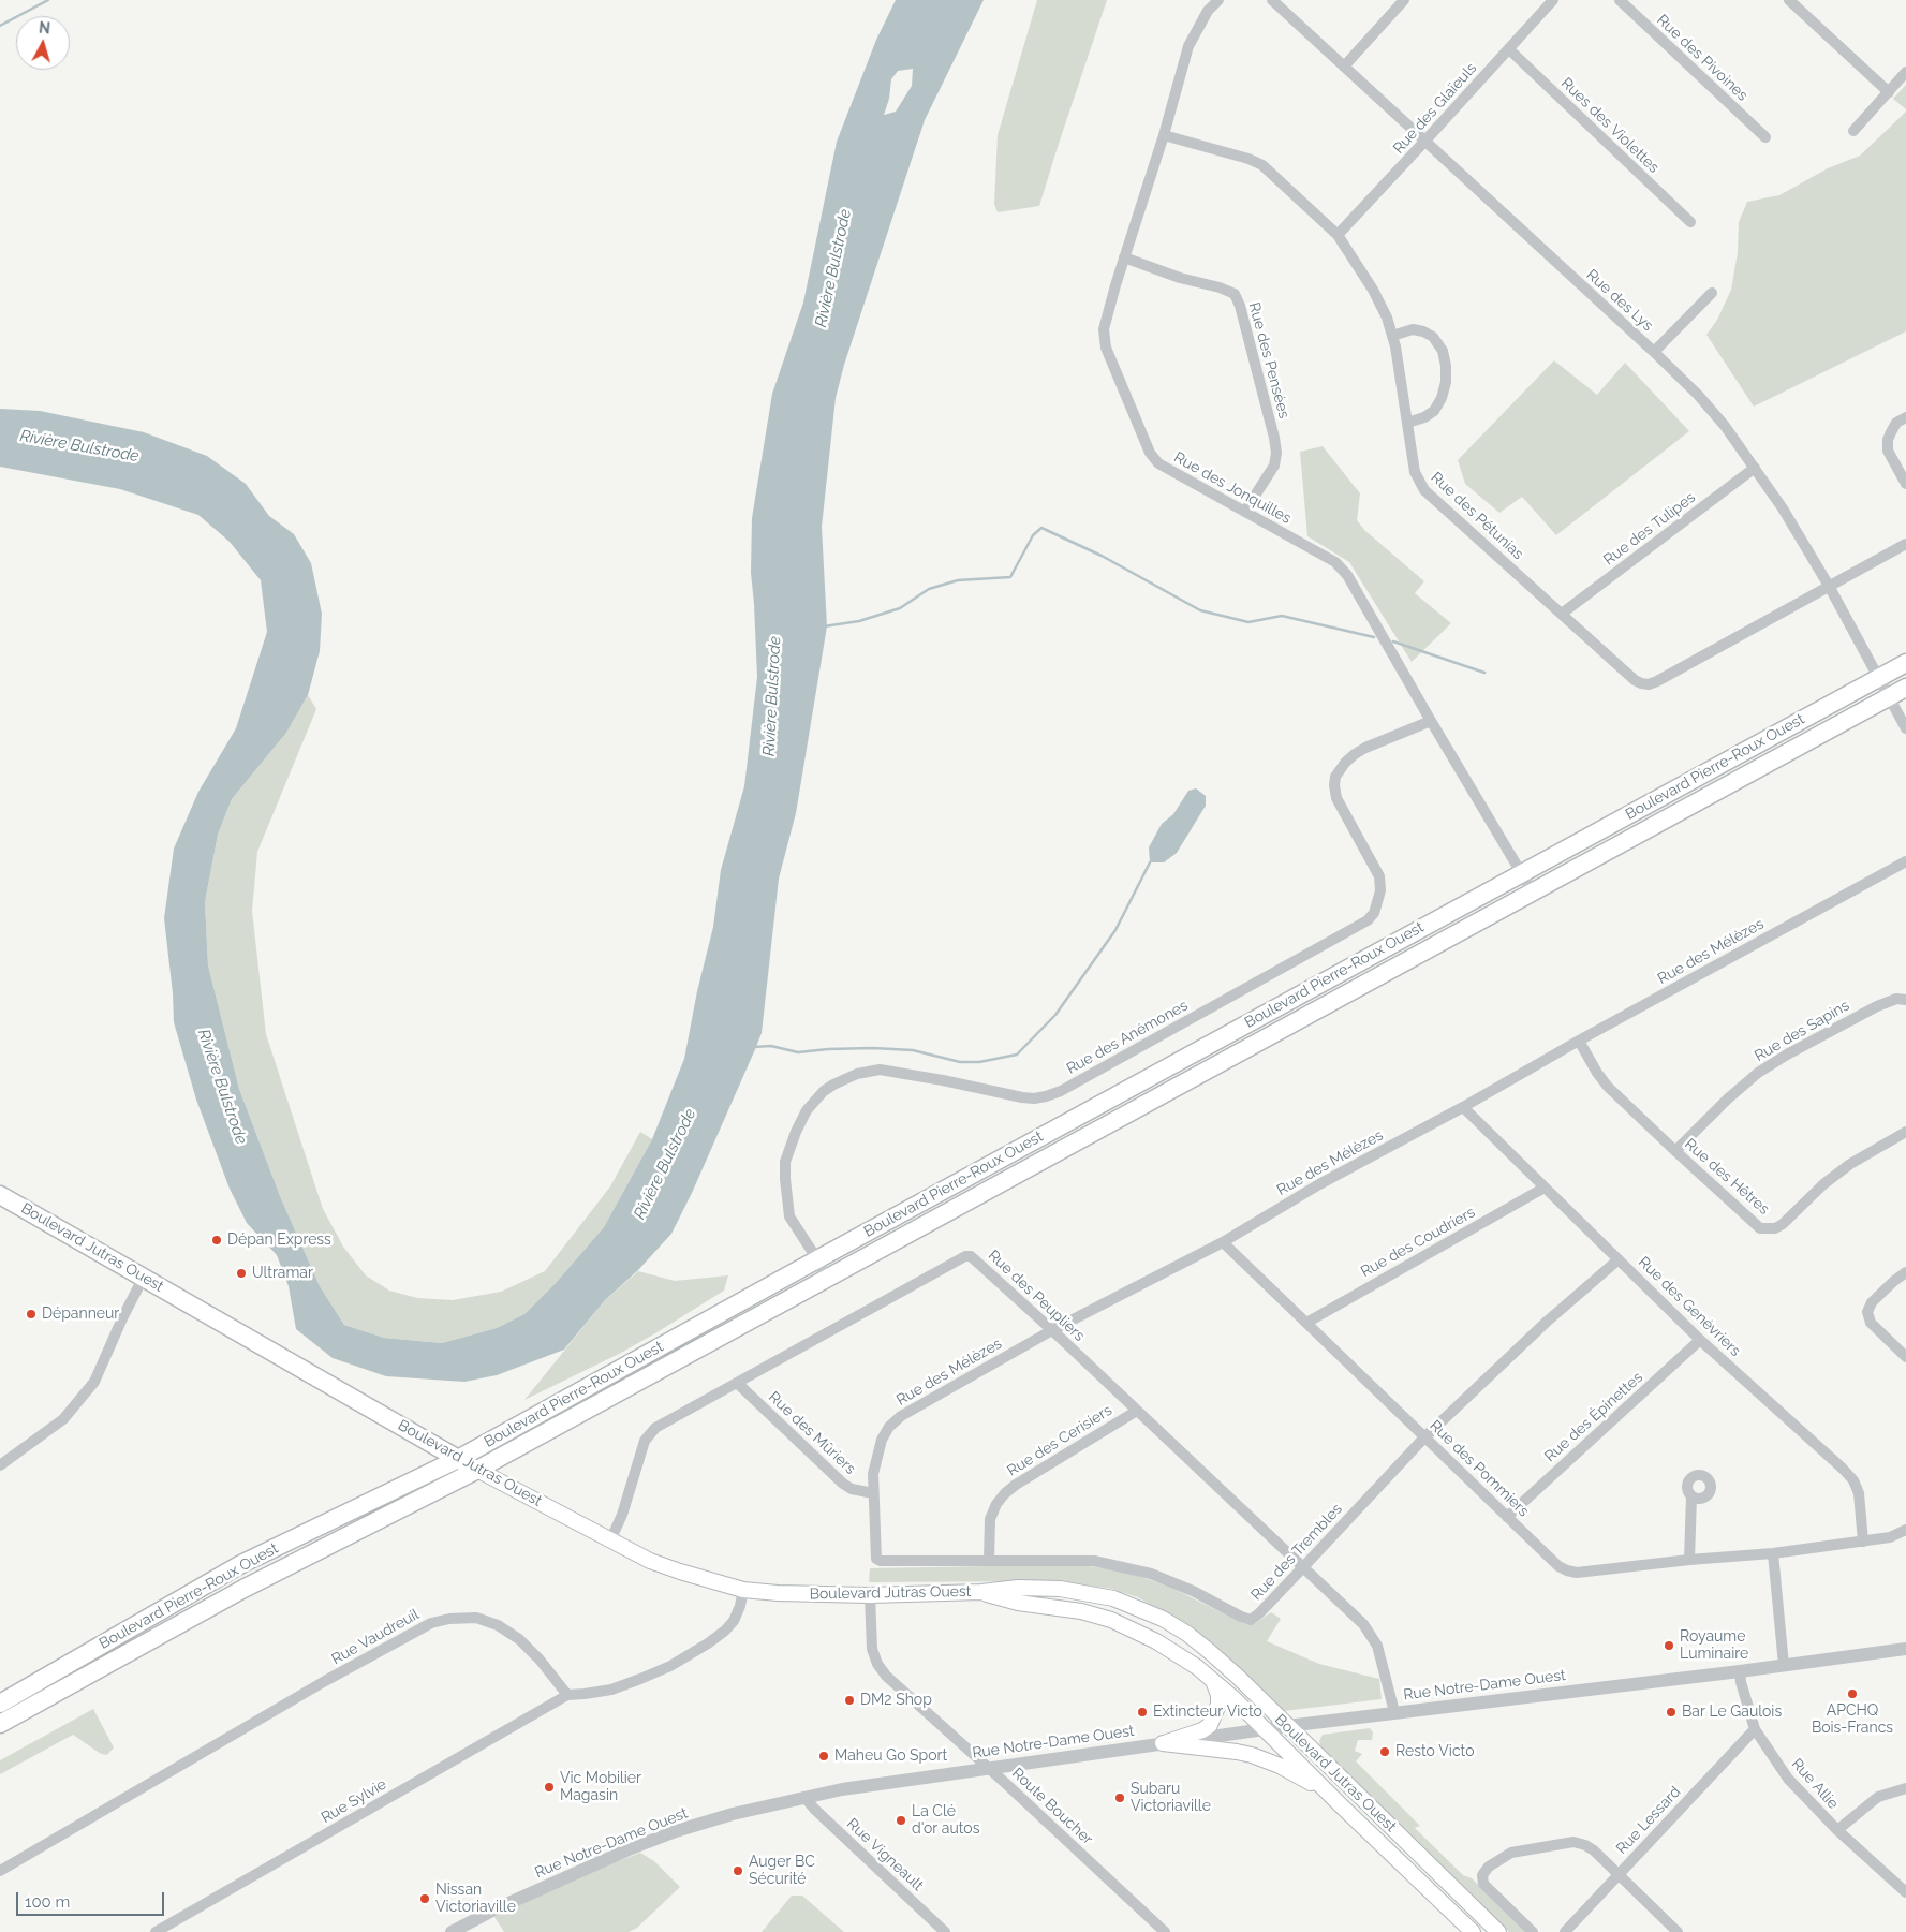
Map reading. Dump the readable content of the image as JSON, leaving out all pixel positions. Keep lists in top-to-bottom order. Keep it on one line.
{"streets":{"main road":["Boulevard Pierre-Roux Ouest","Boulevard Jutras Ouest"],"street":["Rue des Pivoines","Rue des Glaïeuls","Rues des Violettes","Rue des Lys","Rue des Pensées","Rue des Jonquilles","Rue des Pétunias","Rue des Tulipes","Rue des Mélèzes","Rue des Sapins","Rue des Anémones","Rue des Hêtres","Rue des Coudriers","Rue des Peupliers","Rue des Genévriers","Rue des Épinettes","Rue des Mûriers","Rue des Cerisiers","Rue des Pommiers","Rue des Trembles","Rue Vaudreuil","Rue Notre-Dame Ouest","Rue Allie","Rue Sylvie","Route Boucher","Rue Lessard","Rue Vigneault"]},"crossings":[["Rue des Glaïeuls","Rues des Violettes"],["Rue des Glaïeuls","Rue des Lys"],["Rue des Glaïeuls","Rue des Pétunias"],["Rue des Lys","Rue des Pétunias"],["Rue des Lys","Rue des Tulipes"],["Rue des Lys","Boulevard Pierre-Roux Ouest"],["Rue des Pensées","Rue des Jonquilles"],["Rue des Jonquilles","Rue des Pétunias"],["Rue des Jonquilles","Boulevard Pierre-Roux Ouest"],["Rue des Jonquilles","Rue des Anémones"],["Rue des Pétunias","Rue des Tulipes"],["Boulevard Pierre-Roux Ouest","Rue des Anémones"],["Boulevard Pierre-Roux Ouest","Boulevard Jutras Ouest"],["Rue des Mélèzes","Rue des Hêtres"],["Rue des Mélèzes","Rue des Peupliers"],["Rue des Mélèzes","Rue des Genévriers"],["Rue des Mélèzes","Rue des Mûriers"],["Rue des Mélèzes","Rue des Pommiers"],["Rue des Mélèzes","Rue des Trembles"],["Rue des Sapins","Rue des Hêtres"],["Rue des Coudriers","Rue des Genévriers"],["Rue des Coudriers","Rue des Pommiers"],["Boulevard Jutras Ouest","Rue des Peupliers"],["Boulevard Jutras Ouest","Rue Notre-Dame Ouest"],["Boulevard Jutras Ouest","Route Boucher"],["Rue des Peupliers","Rue des Mûriers"],["Rue des Peupliers","Rue des Cerisiers"],["Rue des Peupliers","Rue des Trembles"],["Rue des Peupliers","Rue Notre-Dame Ouest"],["Rue des Genévriers","Rue des Épinettes"],["Rue des Genévriers","Rue des Pommiers"],["Rue des Genévriers","Rue des Trembles"],["Rue des Épinettes","Rue des Pommiers"],["Rue des Cerisiers","Rue des Trembles"],["Rue des Pommiers","Rue des Trembles"],["Rue Vaudreuil","Rue Sylvie"],["Rue Notre-Dame Ouest","Rue Allie"],["Rue Notre-Dame Ouest","Route Boucher"],["Rue Notre-Dame Ouest","Rue Vigneault"],["Rue Allie","Rue Lessard"]],"water":["Rivière Bulstrode"],"places":["Dépan Express","Ultramar","Dépanneur","Royaume Luminaire","APCHQ Bois-Francs","DM2 Shop","Extincteur Victo","Bar Le Gaulois","Resto Victo","Maheu Go Sport","Vic Mobilier Magasin","Subaru Victoriaville","La Clé d'or autos","Auger BC Sécurité","Nissan Victoriaville"],"scale_bar":"100 m","north":"top"}
